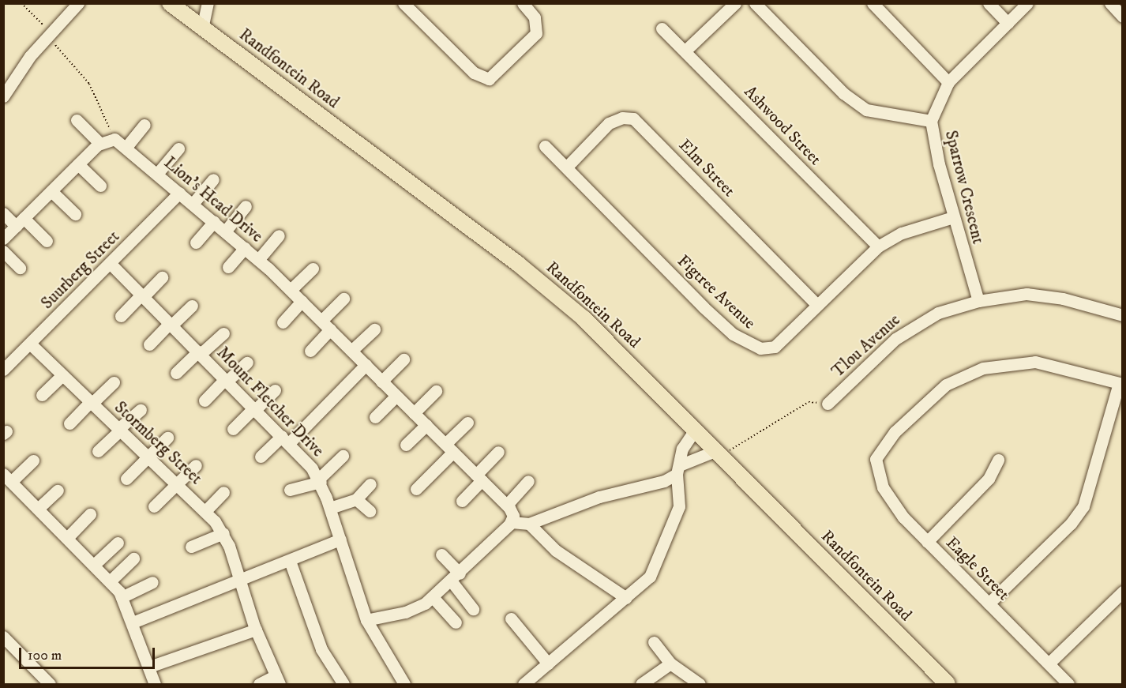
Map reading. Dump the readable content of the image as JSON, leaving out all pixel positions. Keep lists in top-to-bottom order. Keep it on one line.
{"streets":{"main road":["Randfontein Road"],"street":["Ashwood Street","Elm Street","Sparrow Crescent","Lion's Head Drive","Suurberg Street","Figtree Avenue","Tlou Avenue","Mount Fletcher Drive","Stormberg Street","Eagle Street"]},"crossings":[["Ashwood Street","Figtree Avenue"],["Elm Street","Figtree Avenue"],["Sparrow Crescent","Figtree Avenue"],["Sparrow Crescent","Tlou Avenue"],["Lion's Head Drive","Suurberg Street"],["Suurberg Street","Mount Fletcher Drive"],["Suurberg Street","Stormberg Street"]],"scale_bar":"100 m"}
